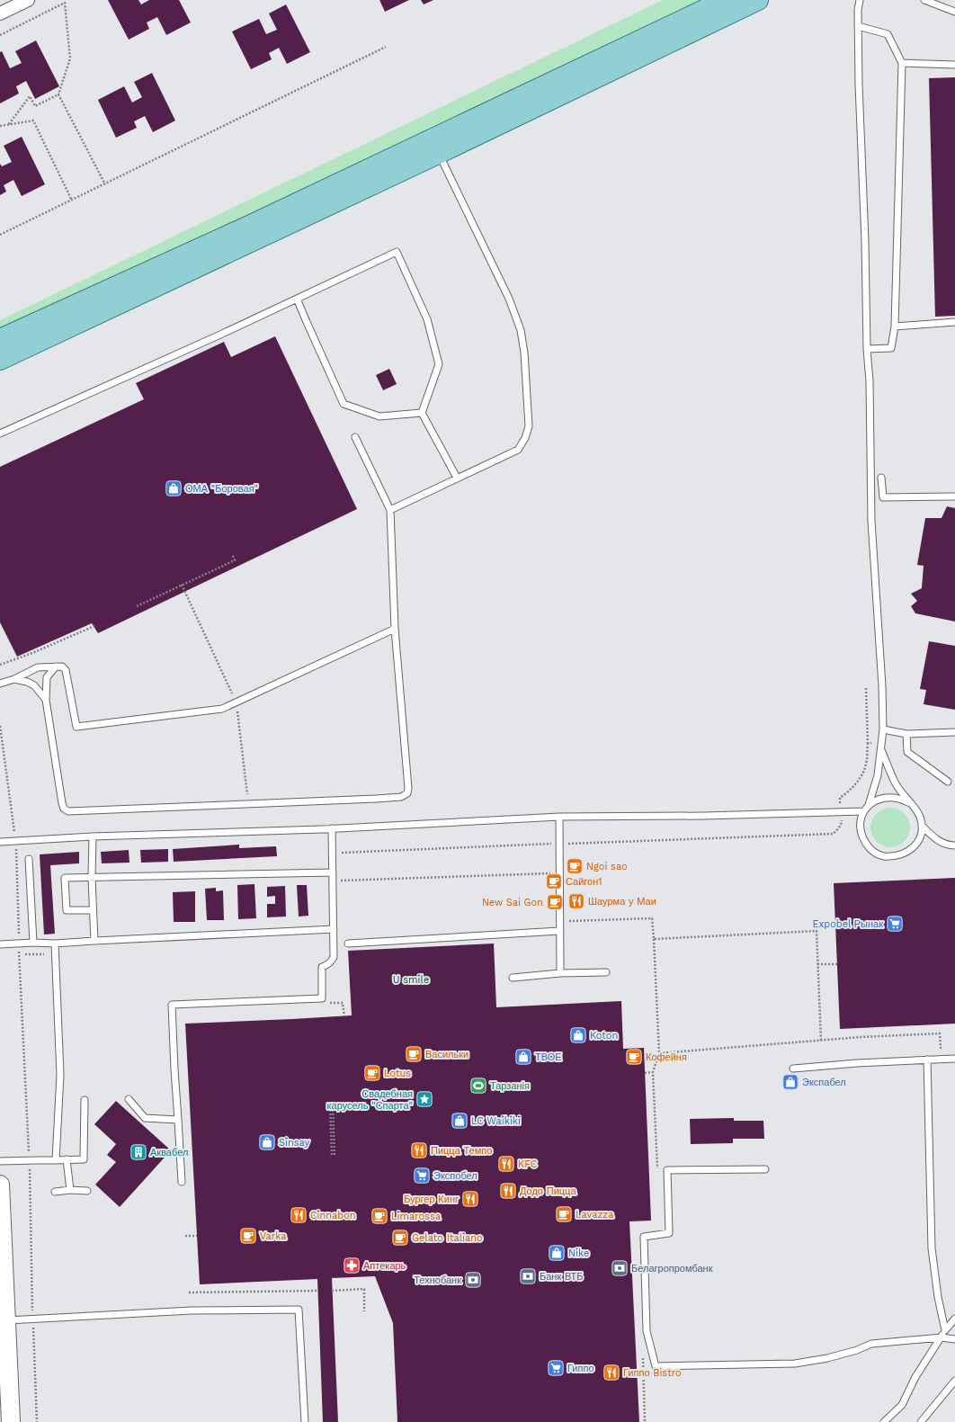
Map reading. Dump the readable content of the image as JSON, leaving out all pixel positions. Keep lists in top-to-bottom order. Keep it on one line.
{"parks":["U smile"],"places":{"shop":["ОМА \"Боровая\"","Koton","ТВОЕ","Экспабел","LC Waikiki","Sinsay","Nike"],"cafe":["Ngoi sao","Сайгон1","New Sai Gon","Васильки","Кофейня","Lotus","Lavazza","Limarossa","Varka","Gelato Italiano"],"restaurant":["Шаурма у Маи","Пицца Темпо","KFC","Додо Пицца","Бургер Кинг","Cinnabon","Гиппо Bistro"],"supermarket":["Expobel Рынак","Экспобел","Гиппо"],"sports":["Тарзанія"],"place":["Свадебная карусель \"Спарта\""],"building":["Аквабел"],"pharmacy":["Аптекарь"],"bank":["Белагропромбанк","Банк ВТБ","Технобанк"]}}
